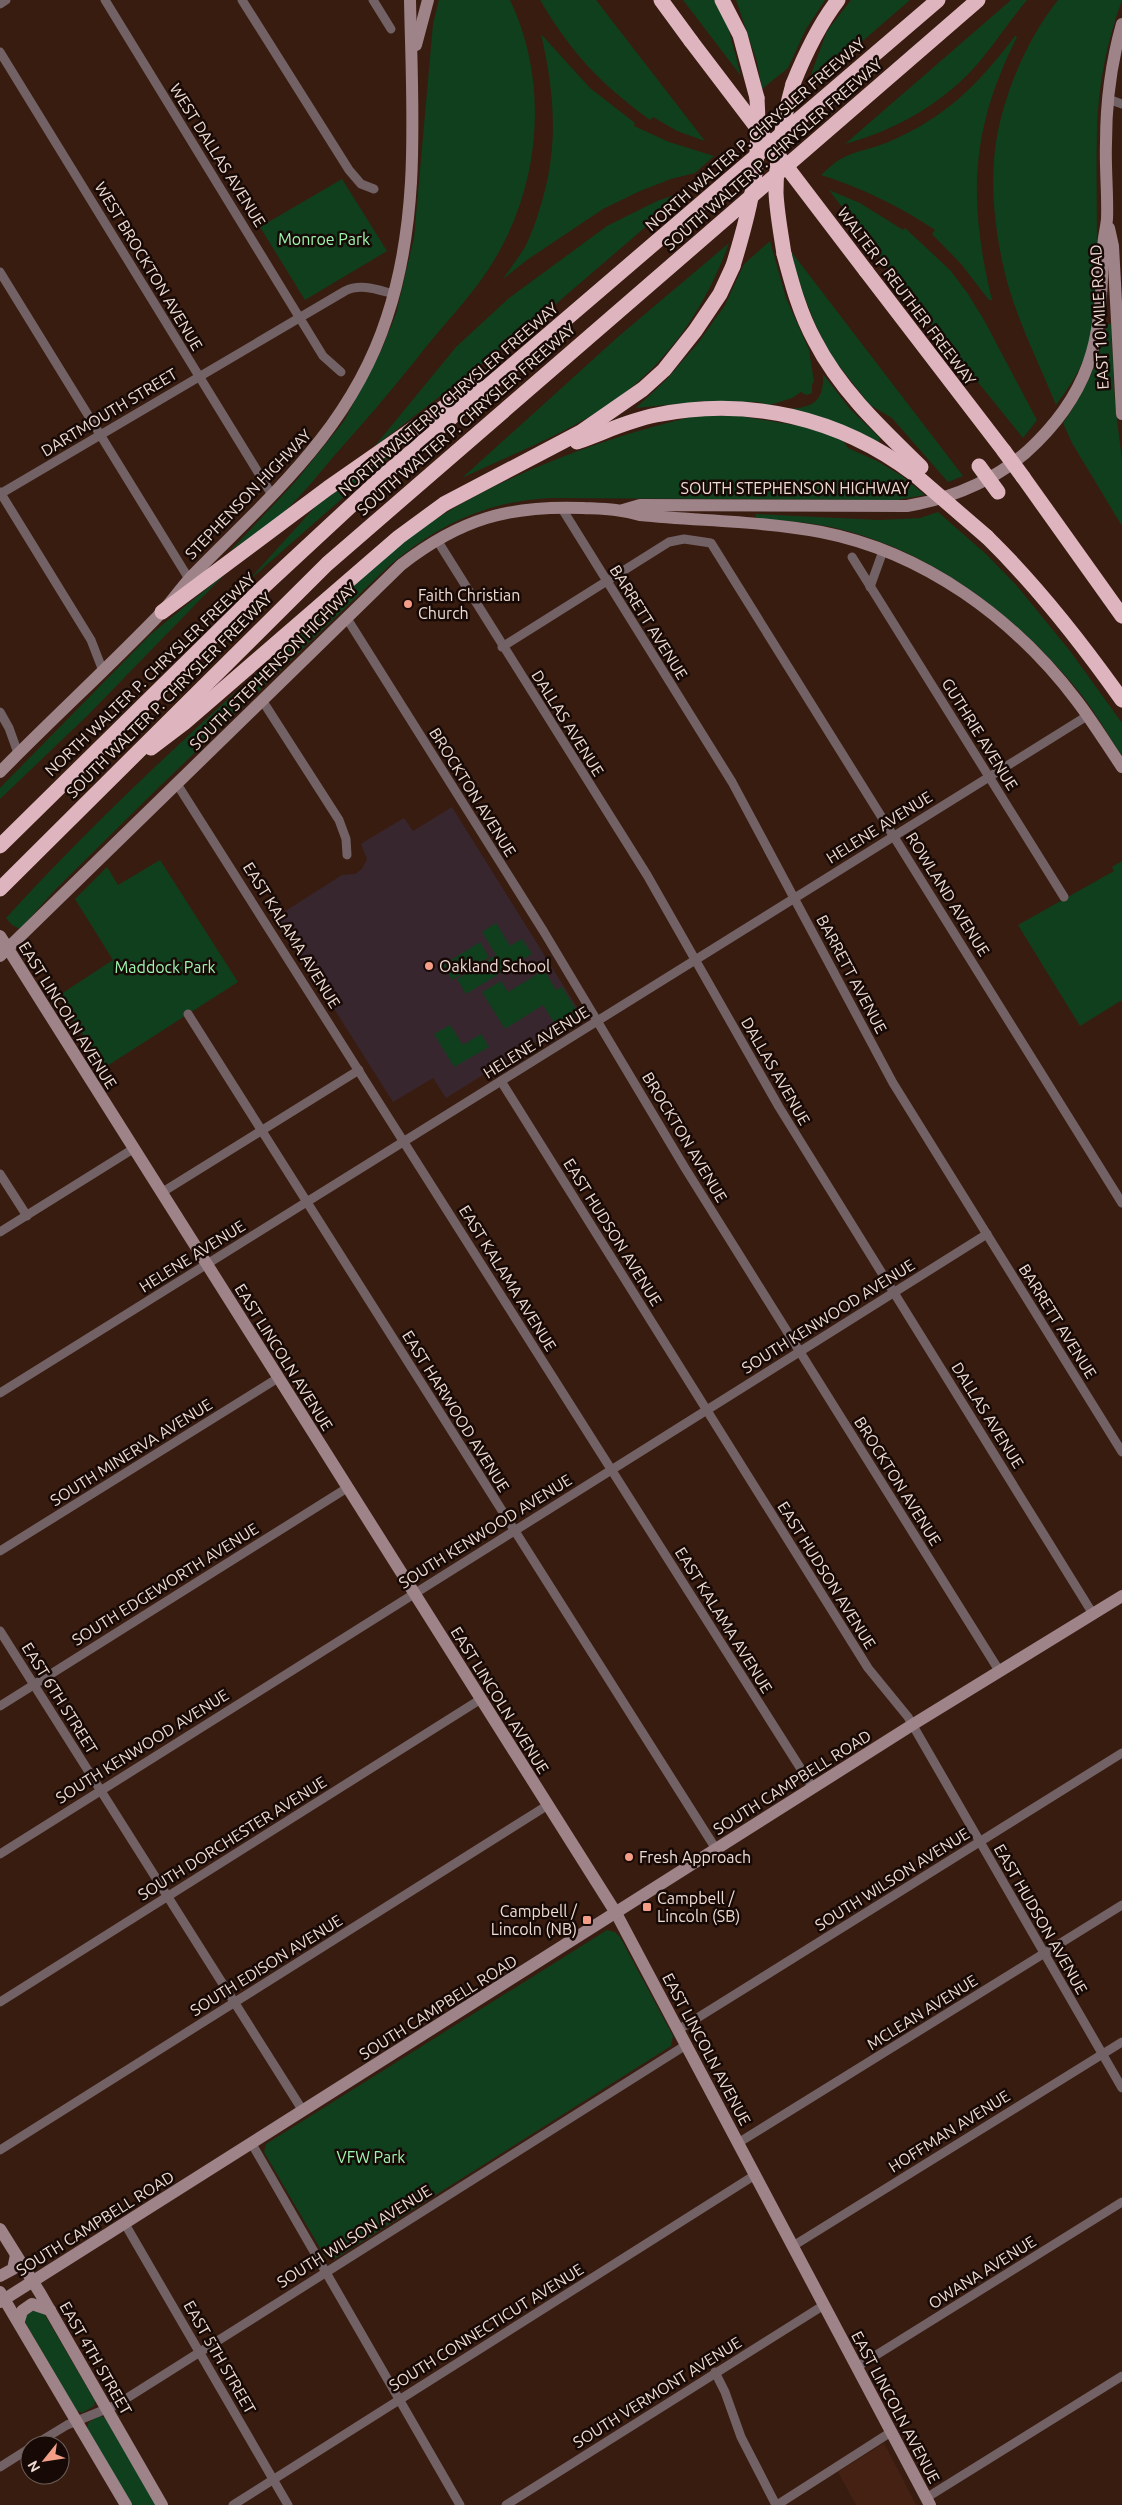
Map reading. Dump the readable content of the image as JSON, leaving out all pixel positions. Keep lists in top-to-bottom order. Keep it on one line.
{"streets":{"highway":["NORTH WALTER P. CHRYSLER FREEWAY","SOUTH WALTER P. CHRYSLER FREEWAY","WALTER P REUTHER FREEWAY"],"street":["WEST DALLAS AVENUE","WEST BROCKTON AVENUE","EAST 10 MILE ROAD","DARTMOUTH STREET","SOUTH STEPHENSON HIGHWAY","STEPHENSON HIGHWAY","BARRETT AVENUE","DALLAS AVENUE","GUTHRIE AVENUE","BROCKTON AVENUE","HELENE AVENUE","ROWLAND AVENUE","EAST KALAMA AVENUE","EAST LINCOLN AVENUE","EAST HUDSON AVENUE","SOUTH KENWOOD AVENUE","EAST HARWOOD AVENUE","SOUTH MINERVA AVENUE","SOUTH EDGEWORTH AVENUE","EAST 6TH STREET","SOUTH CAMPBELL ROAD","SOUTH DORCHESTER AVENUE","SOUTH WILSON AVENUE","SOUTH EDISON AVENUE","MCLEAN AVENUE","HOFFMAN AVENUE","OWANA AVENUE","SOUTH CONNECTICUT AVENUE","EAST 5TH STREET","EAST 4TH STREET","SOUTH VERMONT AVENUE"]},"crossings":[["WEST DALLAS AVENUE","DARTMOUTH STREET"],["WEST BROCKTON AVENUE","DARTMOUTH STREET"],["WEST BROCKTON AVENUE","STEPHENSON HIGHWAY"],["EAST 10 MILE ROAD","SOUTH STEPHENSON HIGHWAY"],["DARTMOUTH STREET","STEPHENSON HIGHWAY"],["SOUTH STEPHENSON HIGHWAY","BARRETT AVENUE"],["SOUTH STEPHENSON HIGHWAY","DALLAS AVENUE"],["SOUTH STEPHENSON HIGHWAY","BROCKTON AVENUE"],["SOUTH STEPHENSON HIGHWAY","EAST KALAMA AVENUE"],["SOUTH STEPHENSON HIGHWAY","EAST LINCOLN AVENUE"],["BARRETT AVENUE","HELENE AVENUE"],["BARRETT AVENUE","ROWLAND AVENUE"],["BARRETT AVENUE","SOUTH KENWOOD AVENUE"],["DALLAS AVENUE","HELENE AVENUE"],["DALLAS AVENUE","SOUTH KENWOOD AVENUE"],["DALLAS AVENUE","SOUTH CAMPBELL ROAD"],["GUTHRIE AVENUE","HELENE AVENUE"],["BROCKTON AVENUE","HELENE AVENUE"],["BROCKTON AVENUE","SOUTH KENWOOD AVENUE"],["BROCKTON AVENUE","SOUTH CAMPBELL ROAD"],["HELENE AVENUE","ROWLAND AVENUE"],["HELENE AVENUE","EAST KALAMA AVENUE"],["HELENE AVENUE","EAST LINCOLN AVENUE"],["HELENE AVENUE","EAST HUDSON AVENUE"],["HELENE AVENUE","EAST HARWOOD AVENUE"],["EAST KALAMA AVENUE","SOUTH KENWOOD AVENUE"],["EAST KALAMA AVENUE","SOUTH CAMPBELL ROAD"],["EAST LINCOLN AVENUE","SOUTH KENWOOD AVENUE"],["EAST LINCOLN AVENUE","SOUTH MINERVA AVENUE"],["EAST LINCOLN AVENUE","SOUTH EDGEWORTH AVENUE"],["EAST LINCOLN AVENUE","SOUTH CAMPBELL ROAD"],["EAST LINCOLN AVENUE","SOUTH DORCHESTER AVENUE"],["EAST LINCOLN AVENUE","SOUTH WILSON AVENUE"],["EAST LINCOLN AVENUE","SOUTH EDISON AVENUE"],["EAST LINCOLN AVENUE","MCLEAN AVENUE"],["EAST LINCOLN AVENUE","HOFFMAN AVENUE"],["EAST LINCOLN AVENUE","OWANA AVENUE"],["EAST LINCOLN AVENUE","SOUTH CONNECTICUT AVENUE"],["EAST LINCOLN AVENUE","SOUTH VERMONT AVENUE"],["EAST HUDSON AVENUE","SOUTH KENWOOD AVENUE"],["EAST HUDSON AVENUE","SOUTH CAMPBELL ROAD"],["EAST HUDSON AVENUE","SOUTH WILSON AVENUE"],["EAST HUDSON AVENUE","MCLEAN AVENUE"],["EAST HUDSON AVENUE","HOFFMAN AVENUE"],["SOUTH KENWOOD AVENUE","EAST HARWOOD AVENUE"],["SOUTH KENWOOD AVENUE","EAST 6TH STREET"],["EAST HARWOOD AVENUE","SOUTH CAMPBELL ROAD"],["SOUTH EDGEWORTH AVENUE","EAST 6TH STREET"],["EAST 6TH STREET","SOUTH CAMPBELL ROAD"],["EAST 6TH STREET","SOUTH DORCHESTER AVENUE"],["EAST 6TH STREET","SOUTH EDISON AVENUE"],["SOUTH CAMPBELL ROAD","EAST 5TH STREET"],["SOUTH CAMPBELL ROAD","EAST 4TH STREET"],["SOUTH WILSON AVENUE","EAST 5TH STREET"],["SOUTH WILSON AVENUE","EAST 4TH STREET"],["SOUTH CONNECTICUT AVENUE","EAST 5TH STREET"]],"parks":["Monroe Park","Maddock Park","VFW Park"],"places":{"other":["Faith Christian Church","Oakland School","Fresh Approach"],"transit":["Campbell / Lincoln (SB)","Campbell / Lincoln (NB)"]},"north":"bottom left"}
